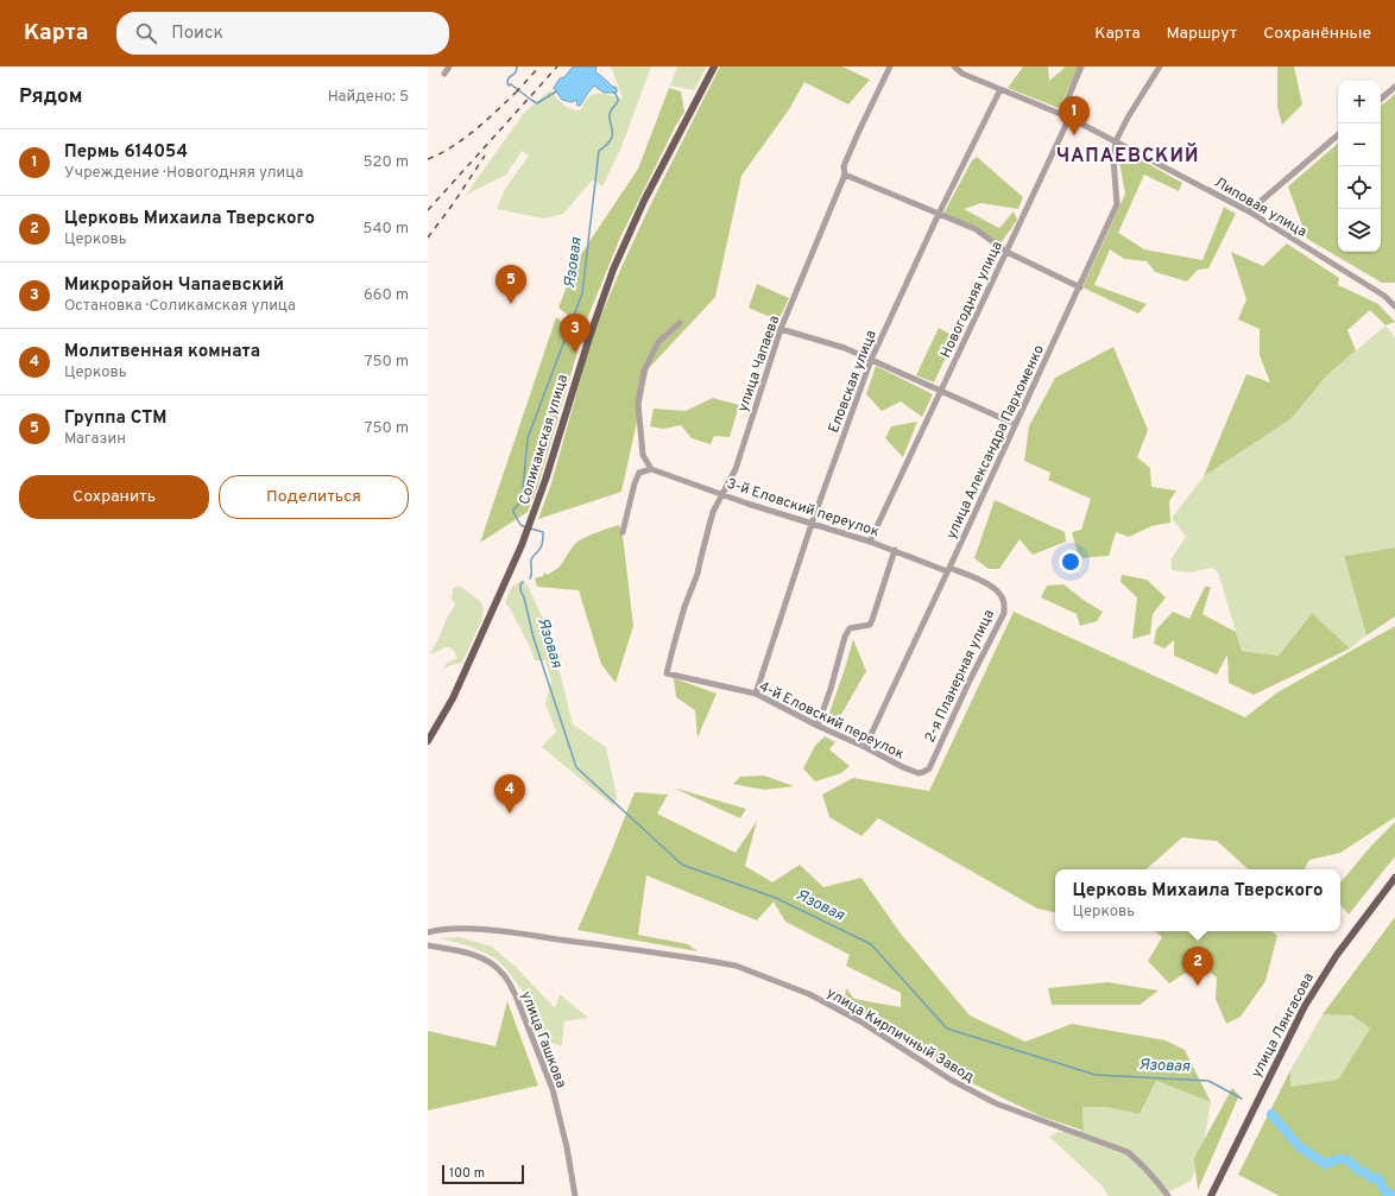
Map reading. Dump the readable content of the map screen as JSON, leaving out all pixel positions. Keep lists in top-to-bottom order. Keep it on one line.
{"streets":{"main road":["Соликамская улица","улица Лянгасова"],"street":["Липовая улица","Новогодняя улица","улица Чапаева","Еловская улица","улица Александра Пархоменко","3-й Еловский переулок","2-я Планерная улица","4-й Еловский переулок","улица Кирпичный Завод","улица Гашкова"]},"crossings":[["Липовая улица","Новогодняя улица"],["Липовая улица","Еловская улица"],["Липовая улица","улица Александра Пархоменко"],["Новогодняя улица","3-й Еловский переулок"],["улица Чапаева","3-й Еловский переулок"],["улица Чапаева","4-й Еловский переулок"],["Еловская улица","3-й Еловский переулок"],["Еловская улица","4-й Еловский переулок"],["улица Александра Пархоменко","3-й Еловский переулок"],["улица Александра Пархоменко","2-я Планерная улица"],["улица Александра Пархоменко","4-й Еловский переулок"],["3-й Еловский переулок","2-я Планерная улица"],["2-я Планерная улица","4-й Еловский переулок"]],"districts":["ЧАПАЕВСКИЙ"],"water":["Язовая"],"scale_bar":"100 m","page":{"header":"Карта","search":"Поиск","nav":["Карта","Маршрут","Сохранённые"],"heading":["Рядом","Найдено: 5"],"map_buttons":["+","−"],"pins":["1","5","3","4","2"],"list":[{"mark":"1","name":"Пермь 614054","note":"Учреждение · Новогодняя улица","value":"520 m"},{"mark":"2","name":"Церковь Михаила Тверского","note":"Церковь","value":"540 m"},{"mark":"3","name":"Микрорайон Чапаевский","note":"Остановка · Соликамская улица","value":"660 m"},{"mark":"4","name":"Молитвенная комната","note":"Церковь","value":"750 m"},{"mark":"5","name":"Группа СТМ","note":"Магазин","value":"750 m"}],"buttons":["Сохранить","Поделиться"],"popup":["Церковь Михаила Тверского","Церковь"],"scale":"100 m"}}
